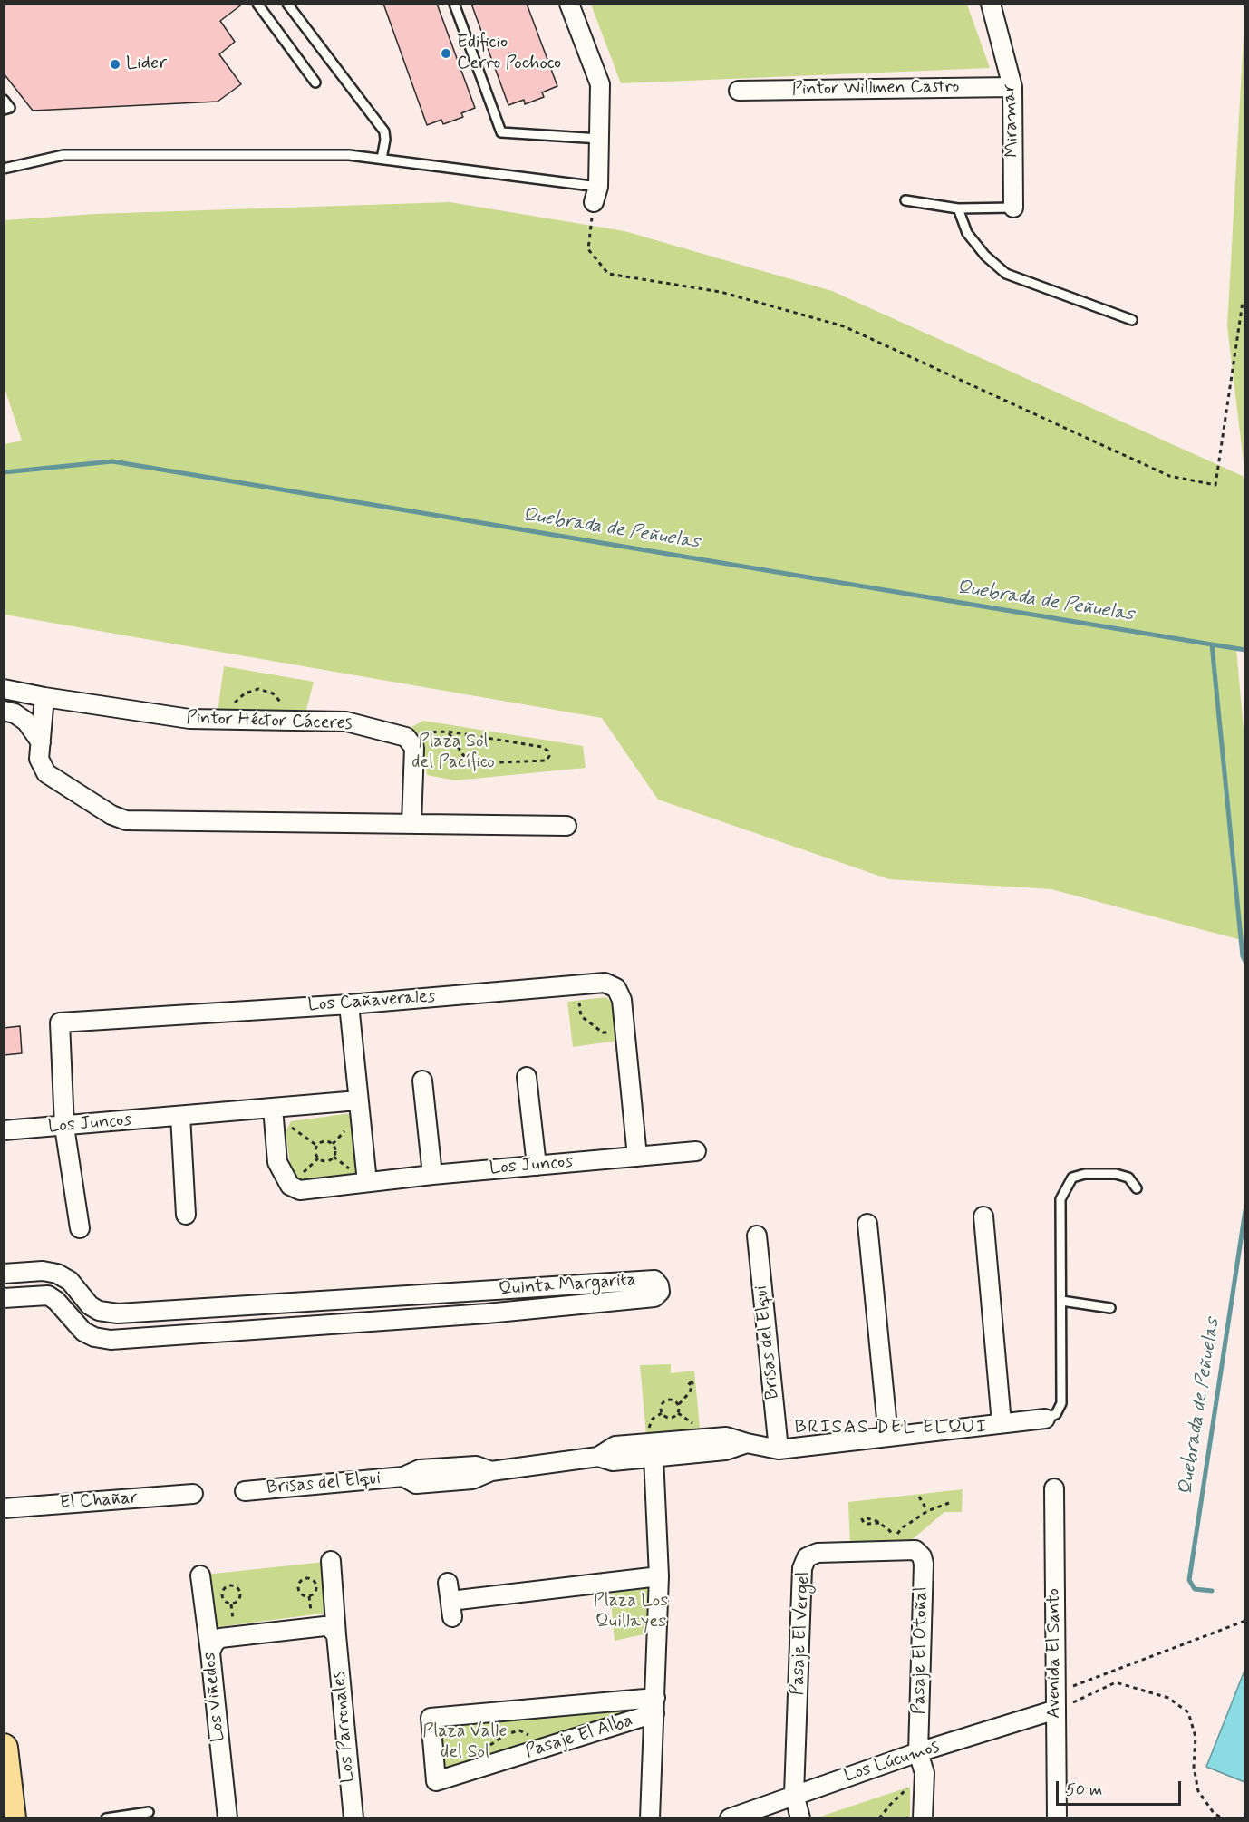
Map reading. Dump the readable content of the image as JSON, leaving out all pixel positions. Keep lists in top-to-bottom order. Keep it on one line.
{"streets":{"street":["Pintor Willmen Castro","Miramar","Pintor Héctor Cáceres","Los Cañaverales","Los Juncos","Quinta Margarita","Brisas del Elqui","El Chañar","Pasaje El Vergel","Pasaje El Otoñal","Avenida El Santo","Los Viñedos","Los Parronales","Pasaje El Alba","Los Lúcumos"]},"crossings":[["Pintor Willmen Castro","Miramar"],["Los Cañaverales","Los Juncos"],["Pasaje El Vergel","Pasaje El Otoñal"],["Pasaje El Vergel","Los Lúcumos"],["Pasaje El Otoñal","Los Lúcumos"],["Avenida El Santo","Los Lúcumos"]],"districts":["BRISAS DEL ELQUI"],"water":["Quebrada de Peñuelas"],"parks":["Plaza Sol del Pacífico","Plaza Los Quillayes","Plaza Valle del Sol"],"places":["Edificio Cerro Pochoco","Lider"],"scale_bar":"50 m"}
